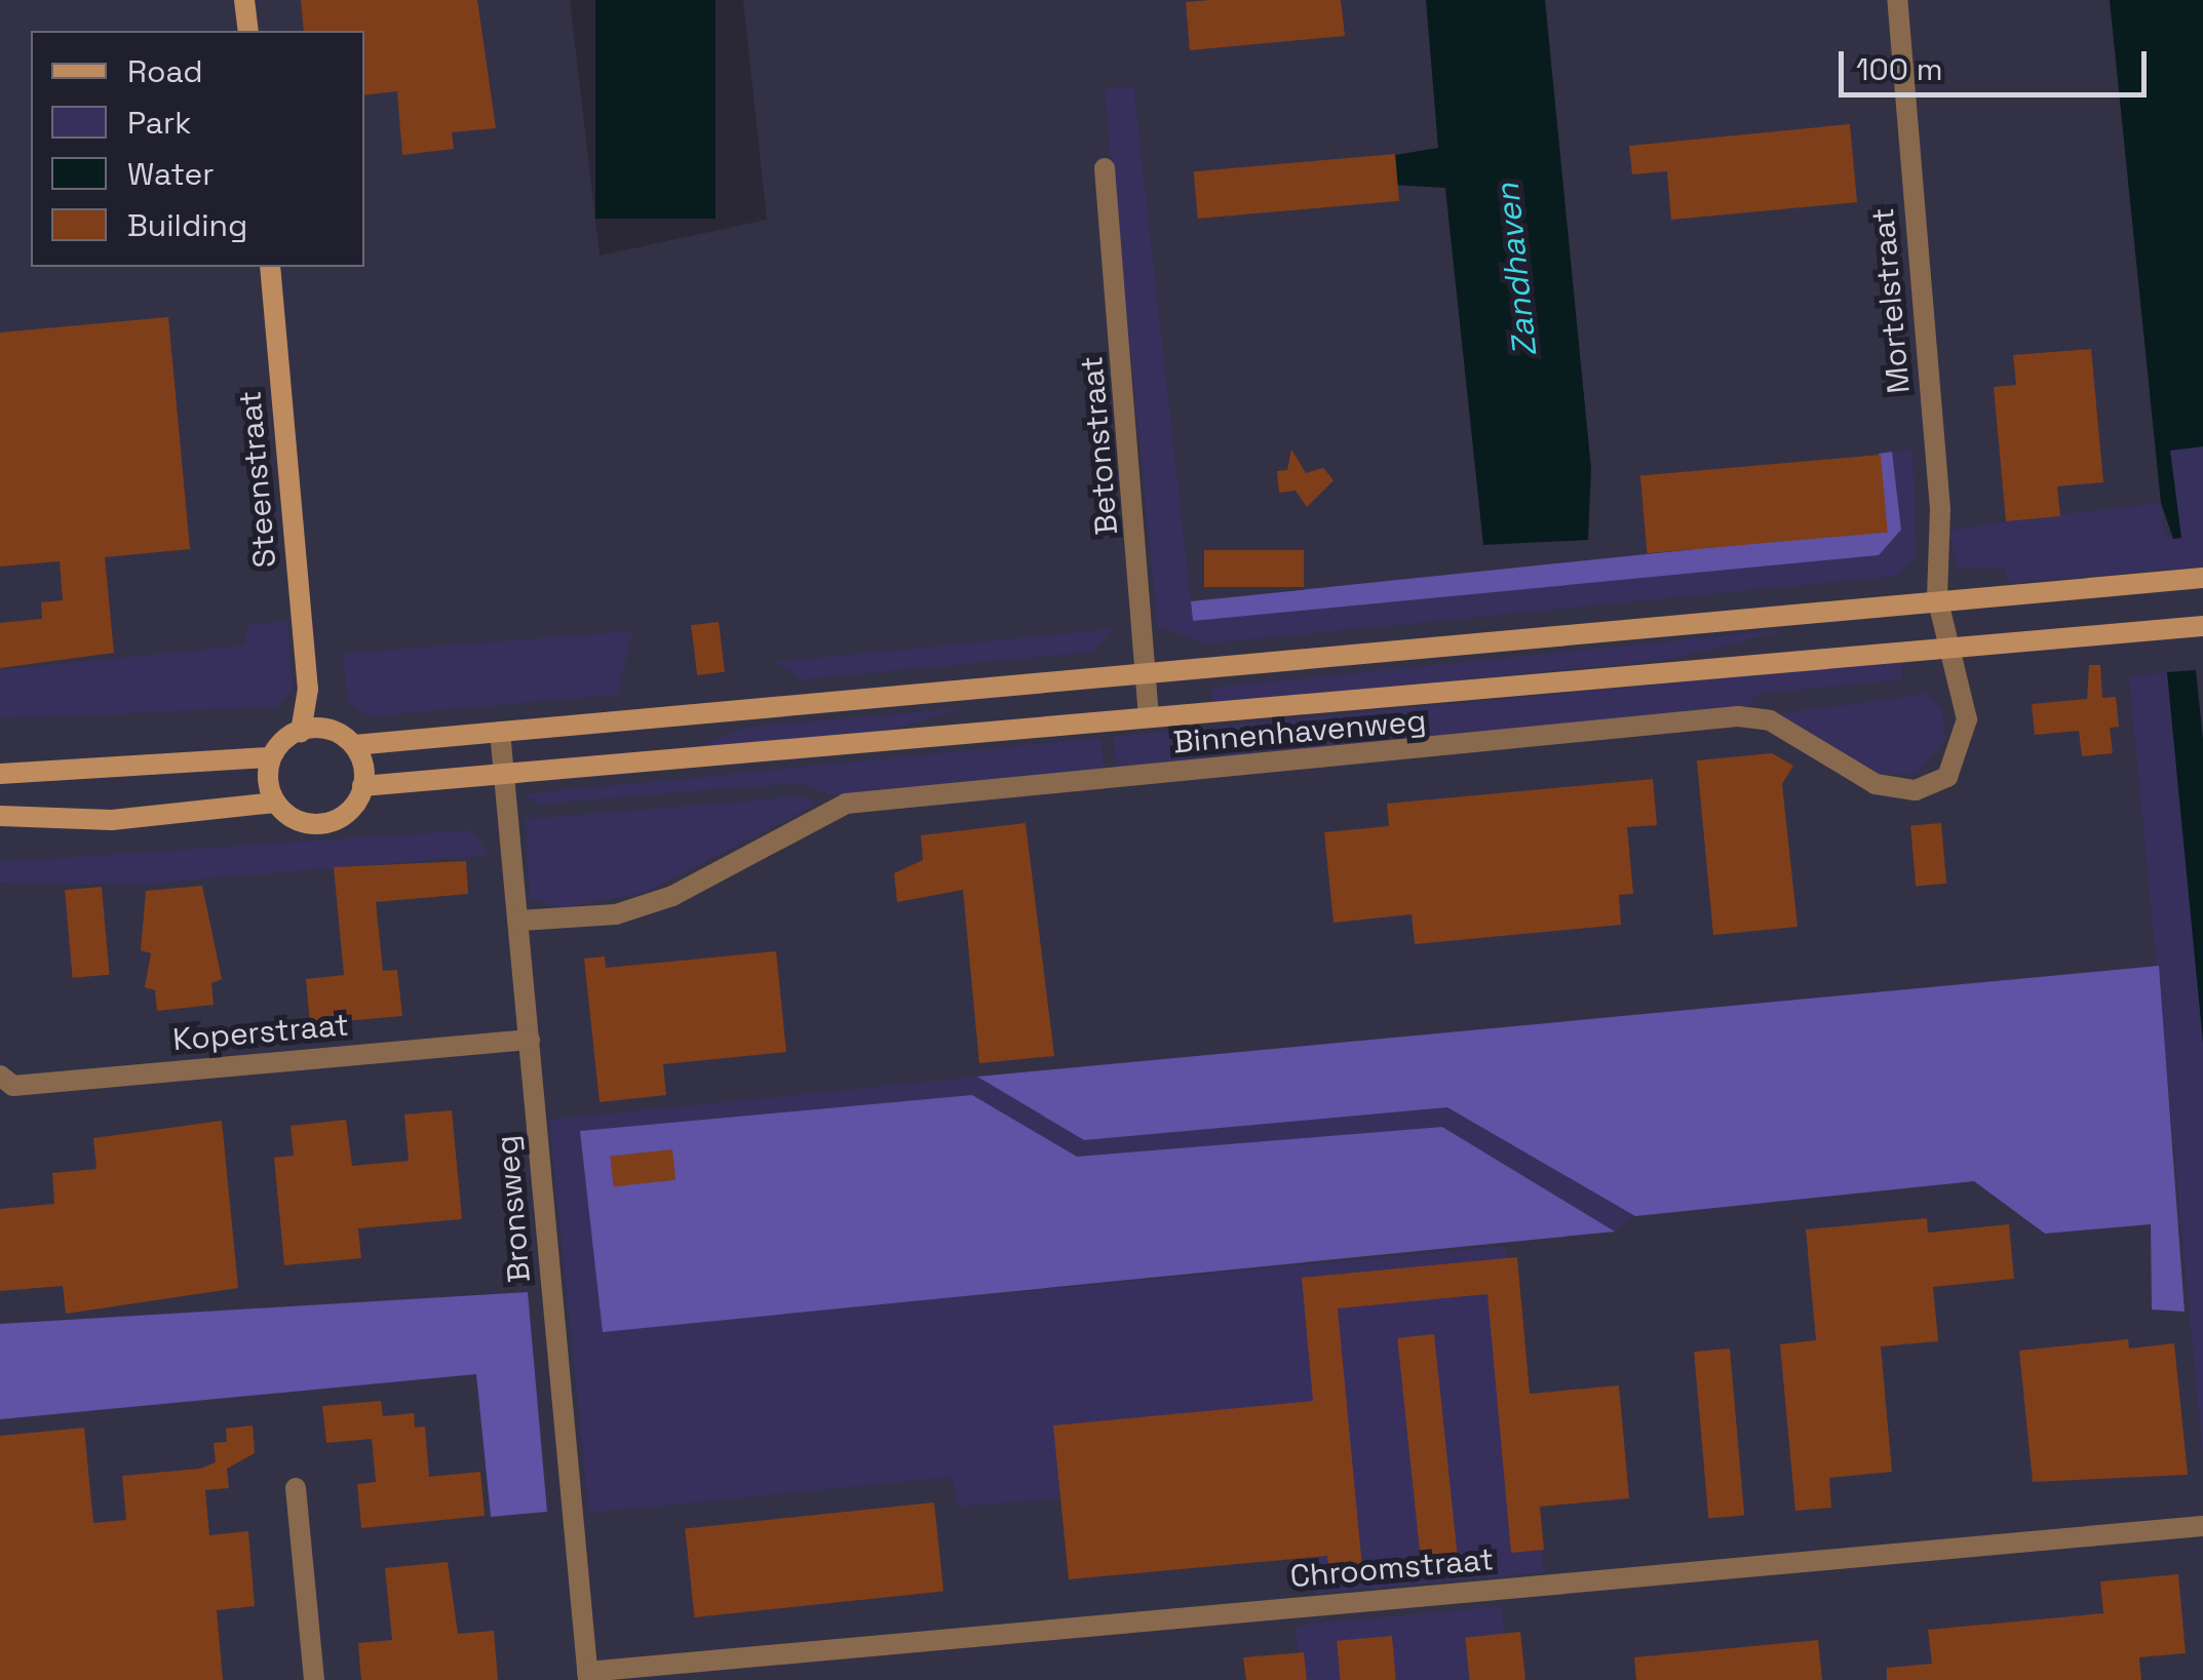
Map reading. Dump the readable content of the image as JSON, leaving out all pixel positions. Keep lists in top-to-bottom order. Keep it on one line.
{"streets":{"main road":["Steenstraat","Binnenhavenweg"],"street":["Mortelstraat","Betonstraat","Koperstraat","Bronsweg","Chroomstraat"]},"crossings":[["Mortelstraat","Binnenhavenweg"],["Betonstraat","Binnenhavenweg"],["Steenstraat","Binnenhavenweg"],["Binnenhavenweg","Bronsweg"],["Koperstraat","Bronsweg"],["Bronsweg","Chroomstraat"]],"water":["Zandhaven"],"legend":["Road","Park","Water","Building"],"scale_bar":"100 m"}
